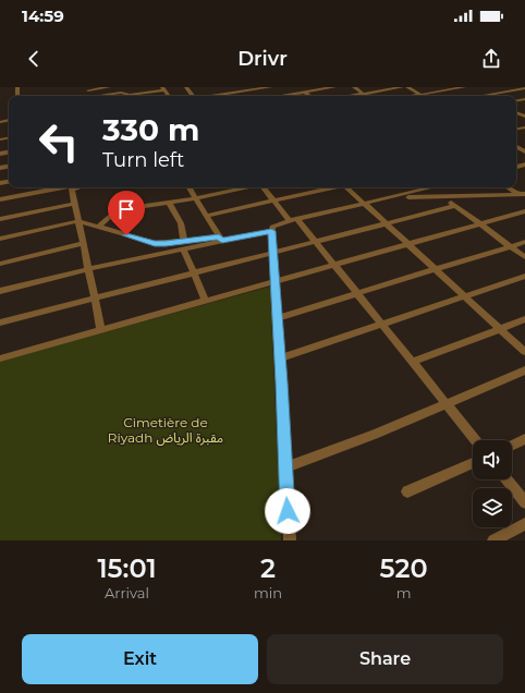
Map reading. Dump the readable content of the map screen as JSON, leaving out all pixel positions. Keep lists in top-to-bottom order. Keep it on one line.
{"parks":["Cimetière de Riyadh مقبرة الرياض"],"page":{"status":"14:59","header":"Drivr","turn":["330 m","Turn left"],"eta":["15:01","Arrival","2","min","520","m"],"buttons":["Exit","Share"]}}
